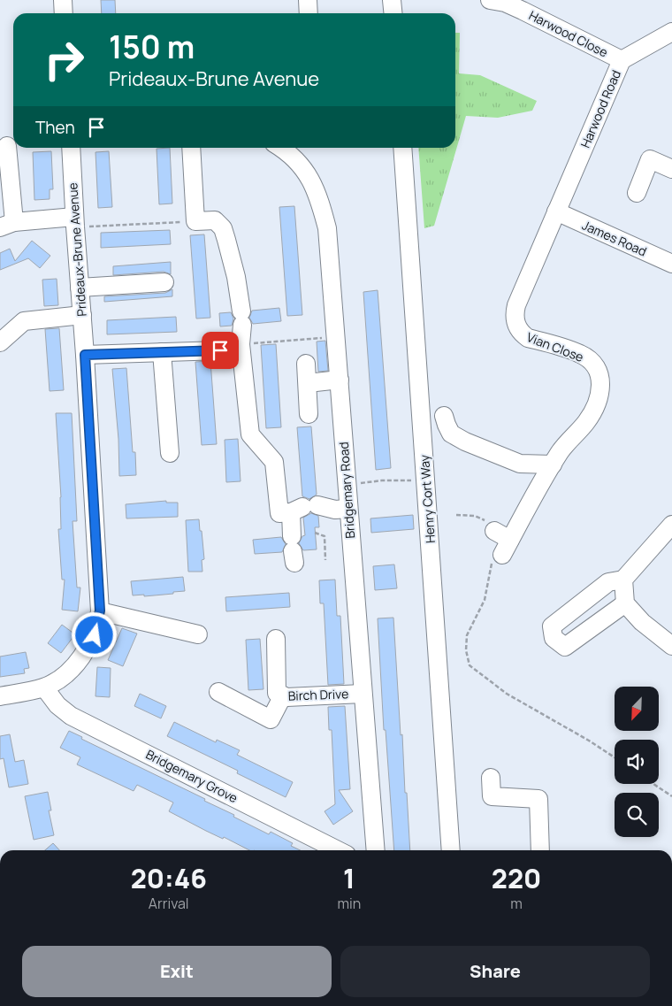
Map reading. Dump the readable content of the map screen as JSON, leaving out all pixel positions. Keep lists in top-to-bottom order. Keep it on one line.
{"streets":{"street":["Harwood Close","Harwood Road","James Road","Prideaux-Brune Avenue","Vian Close","Bridgemary Road","Henry Cort Way","Birch Drive","Bridgemary Grove"]},"crossings":[["Harwood Close","Harwood Road"],["Harwood Road","James Road"],["Harwood Road","Vian Close"],["James Road","Vian Close"],["Prideaux-Brune Avenue","Bridgemary Grove"],["Bridgemary Road","Birch Drive"]],"north":"bottom left","page":{"turn":["150 m","Prideaux-Brune Avenue"],"then":"Then","eta":["20:46","Arrival","1","min","220","m"],"buttons":["Exit","Share"]}}
